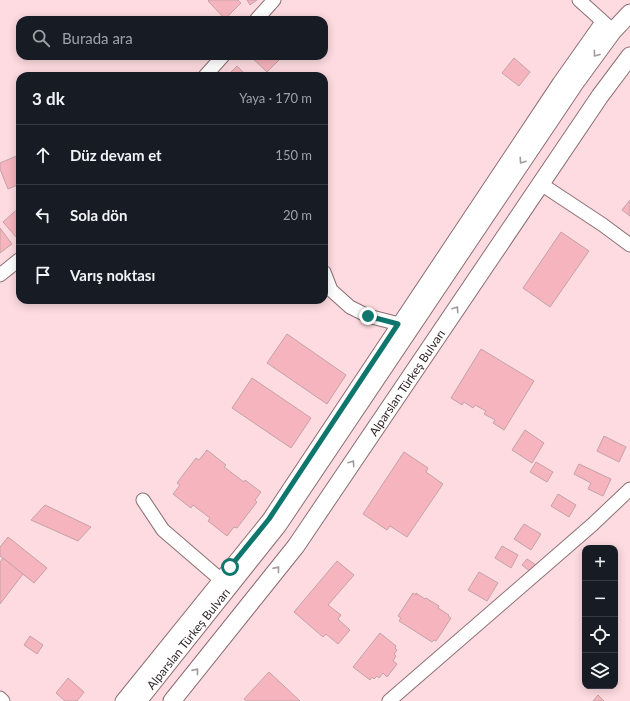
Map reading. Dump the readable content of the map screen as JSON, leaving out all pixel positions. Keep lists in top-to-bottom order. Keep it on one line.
{"streets":{"main road":["Alparslan Türkeş Bulvarı"]},"page":{"search":"Burada ara","heading":["3 dk","Yaya · 170 m"],"list":[["Düz devam et","150 m"],["Sola dön","20 m"],"Varış noktası"],"map_buttons":["+","−"]}}
